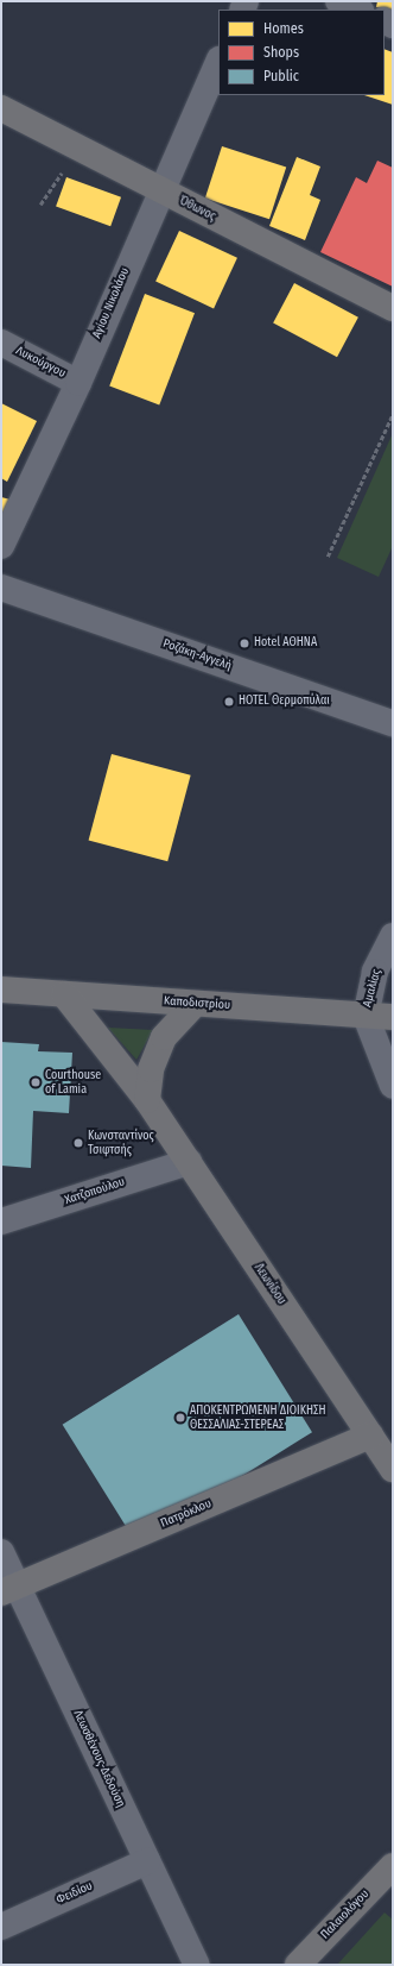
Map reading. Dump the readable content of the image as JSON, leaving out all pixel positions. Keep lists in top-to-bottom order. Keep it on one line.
{"streets":{"main road":["Όθωνος","Καποδιστρίου","Λεωνίδου","Πατρόκλου","Παλαιολόγου"],"street":["Αγίου Νικολάου","Λυκούργου","Ροζάκη-Αγγελή","Αμαλίας","Χατζοπούλου","Λεωσθένους-Δεδούση","Φειδίου"]},"crossings":[["Όθωνος","Αγίου Νικολάου"],["Αγίου Νικολάου","Λυκούργου"],["Αμαλίας","Καποδιστρίου"],["Καποδιστρίου","Λεωνίδου"],["Χατζοπούλου","Λεωνίδου"],["Λεωνίδου","Πατρόκλου"],["Πατρόκλου","Λεωσθένους-Δεδούση"],["Λεωσθένους-Δεδούση","Φειδίου"]],"places":["Hotel ΑΘΗΝΑ","HOTEL Θερμοπύλαι","Courthouse of Lamia","Κωνσταντίνος Τσιφτσής","ΑΠΟΚΕΝΤΡΩΜΕΝΗ ΔΙΟΙΚΗΣΗ ΘΕΣΣΑΛΙΑΣ-ΣΤΕΡΕΑΣ"],"legend":["Homes","Shops","Public"]}
